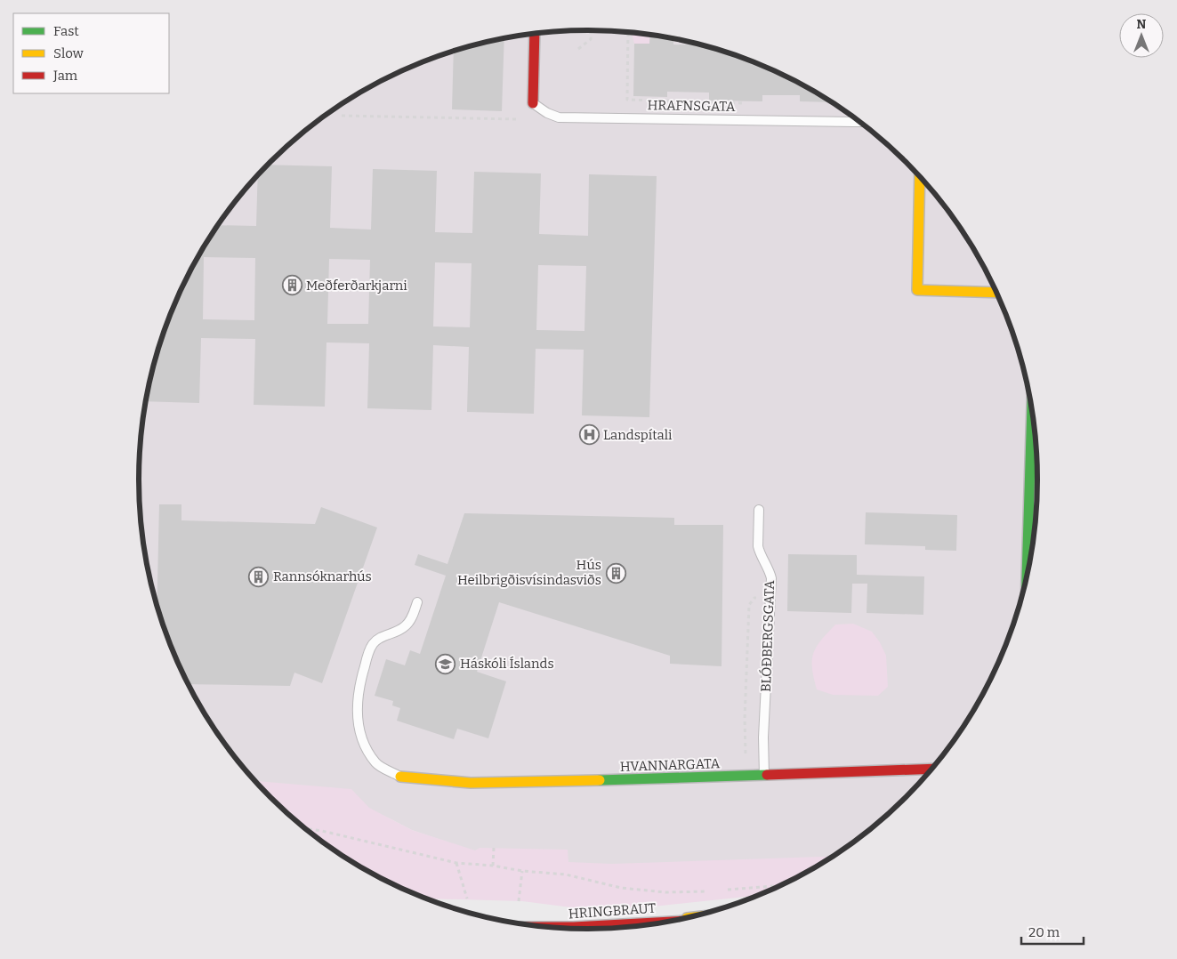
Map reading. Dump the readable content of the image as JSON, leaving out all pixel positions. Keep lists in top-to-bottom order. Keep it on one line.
{"streets":{"street":["HVANNARGATA","HRINGBRAUT"],"lane":["HRAFNSGATA","BLÓÐBERGSGATA"]},"crossings":[["BLÓÐBERGSGATA","HVANNARGATA"]],"places":{"building":["Meðferðarkjarni","Hús Heilbrigðisvísindasviðs","Rannsóknarhús"],"hospital":["Landspítali"],"school or university":["Háskóli Íslands"]},"legend":["Fast","Slow","Jam"],"scale_bar":"20 m","north":"top"}
